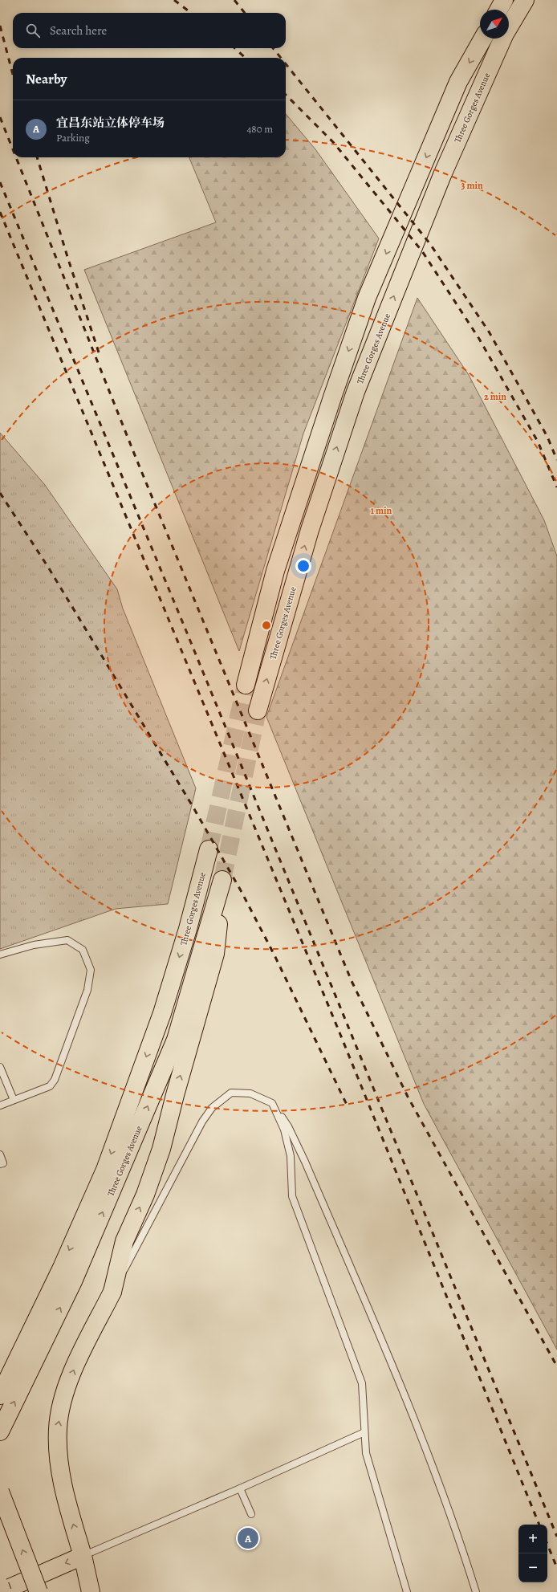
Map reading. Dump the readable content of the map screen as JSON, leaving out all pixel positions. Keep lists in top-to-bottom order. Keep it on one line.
{"streets":{"main road":["Three Gorges Avenue"]},"north":"top right","page":{"search":"Search here","heading":"Nearby","list":[{"mark":"A","name":"宜昌东站立体停车场","note":"Parking","value":"480 m"}],"map_buttons":["+","−"],"pins":"A"},"rings":["3 min","2 min","1 min"]}
